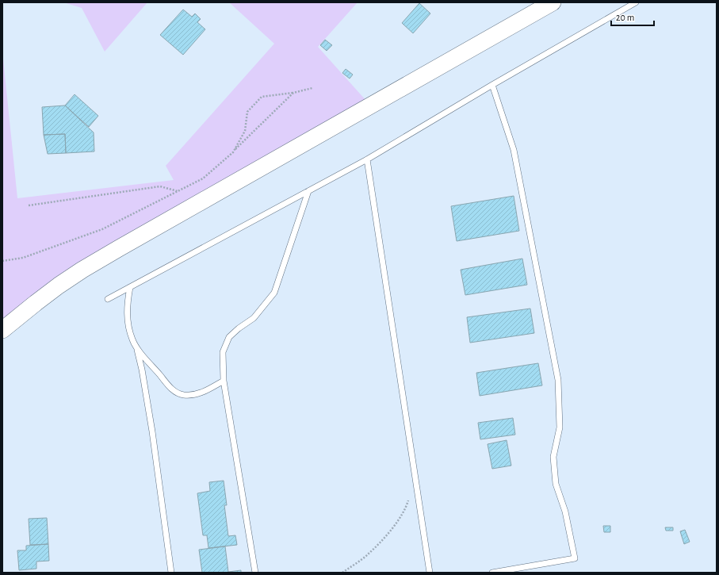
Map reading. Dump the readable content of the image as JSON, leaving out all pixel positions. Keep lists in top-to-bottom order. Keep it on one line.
{"scale_bar":"20 m"}
